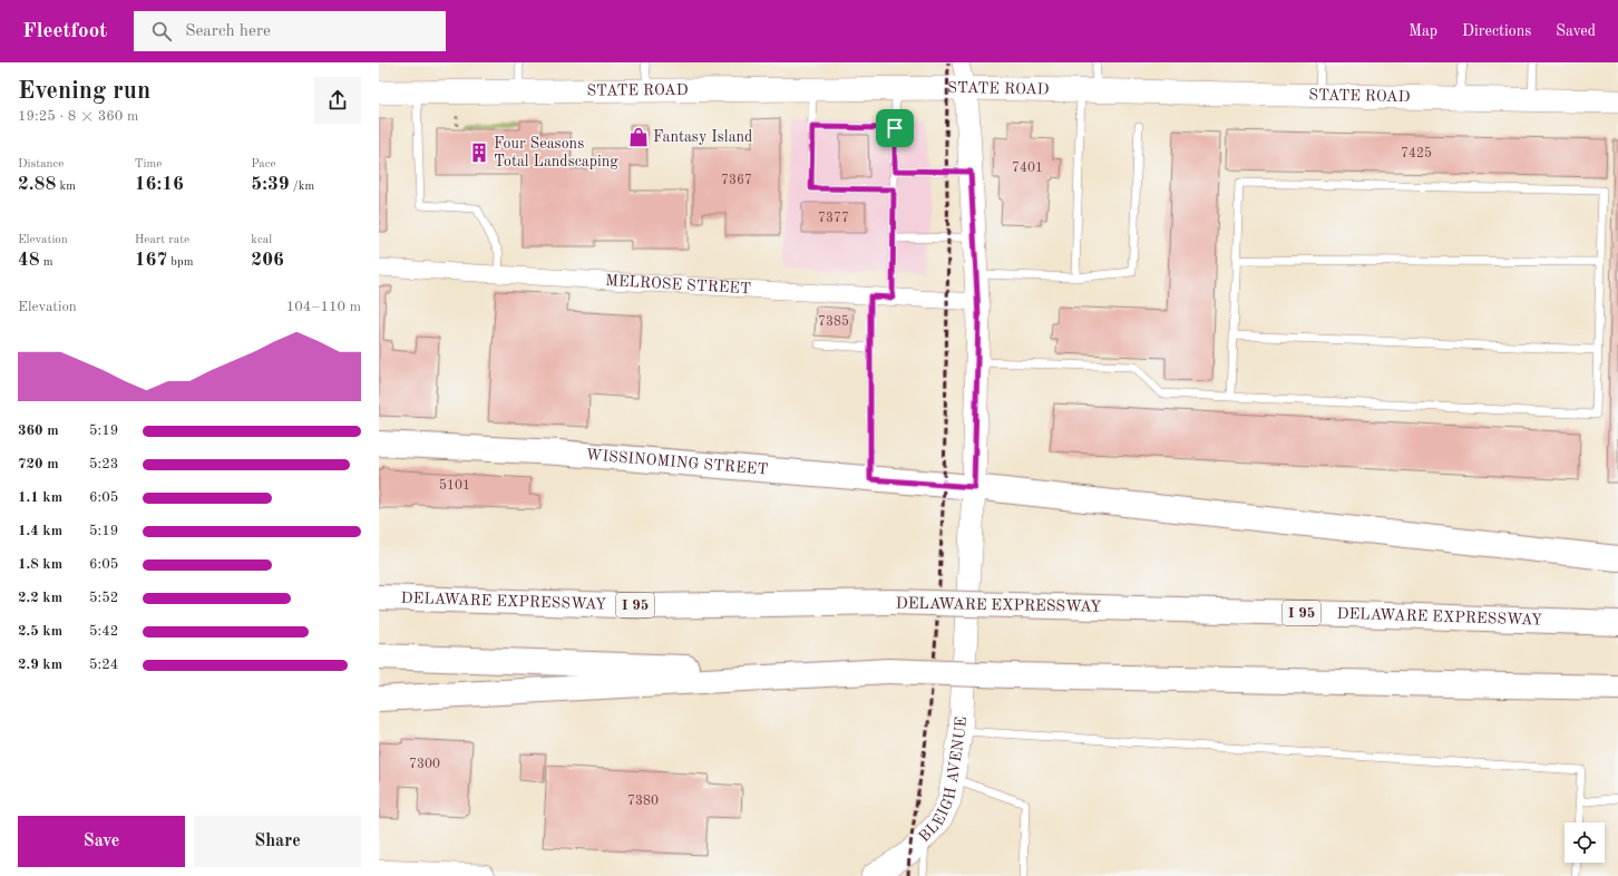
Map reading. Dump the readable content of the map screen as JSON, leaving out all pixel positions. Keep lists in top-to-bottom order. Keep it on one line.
{"streets":{"main road":["STATE ROAD","WISSINOMING STREET","DELAWARE EXPRESSWAY","I 95","BLEIGH AVENUE"],"street":["MELROSE STREET"]},"crossings":[["WISSINOMING STREET","BLEIGH AVENUE"]],"places":{"shop":["Fantasy Island"],"building":["Four Seasons Total Landscaping"]},"house_numbers":["7425","7401","7367","7377","7385","5101","7300","7380"],"page":{"header":"Fleetfoot","search":"Search here","nav":["Map","Directions","Saved"],"heading":["Evening run","19:25 · 8 × 360 m"],"stats":[["Distance","2.88 km"],["Time","16:16"],["Pace","5:39 /km"],["Elevation","48 m"],["Heart rate","167 bpm"],["kcal","206"]],"chart":["Elevation","104–110 m"],"list":[{"name":"360 m","note":"5:19"},{"name":"720 m","note":"5:23"},{"name":"1.1 km","note":"6:05"},{"name":"1.4 km","note":"5:19"},{"name":"1.8 km","note":"6:05"},{"name":"2.2 km","note":"5:52"},{"name":"2.5 km","note":"5:42"},{"name":"2.9 km","note":"5:24"}],"buttons":["Save","Share"]}}
